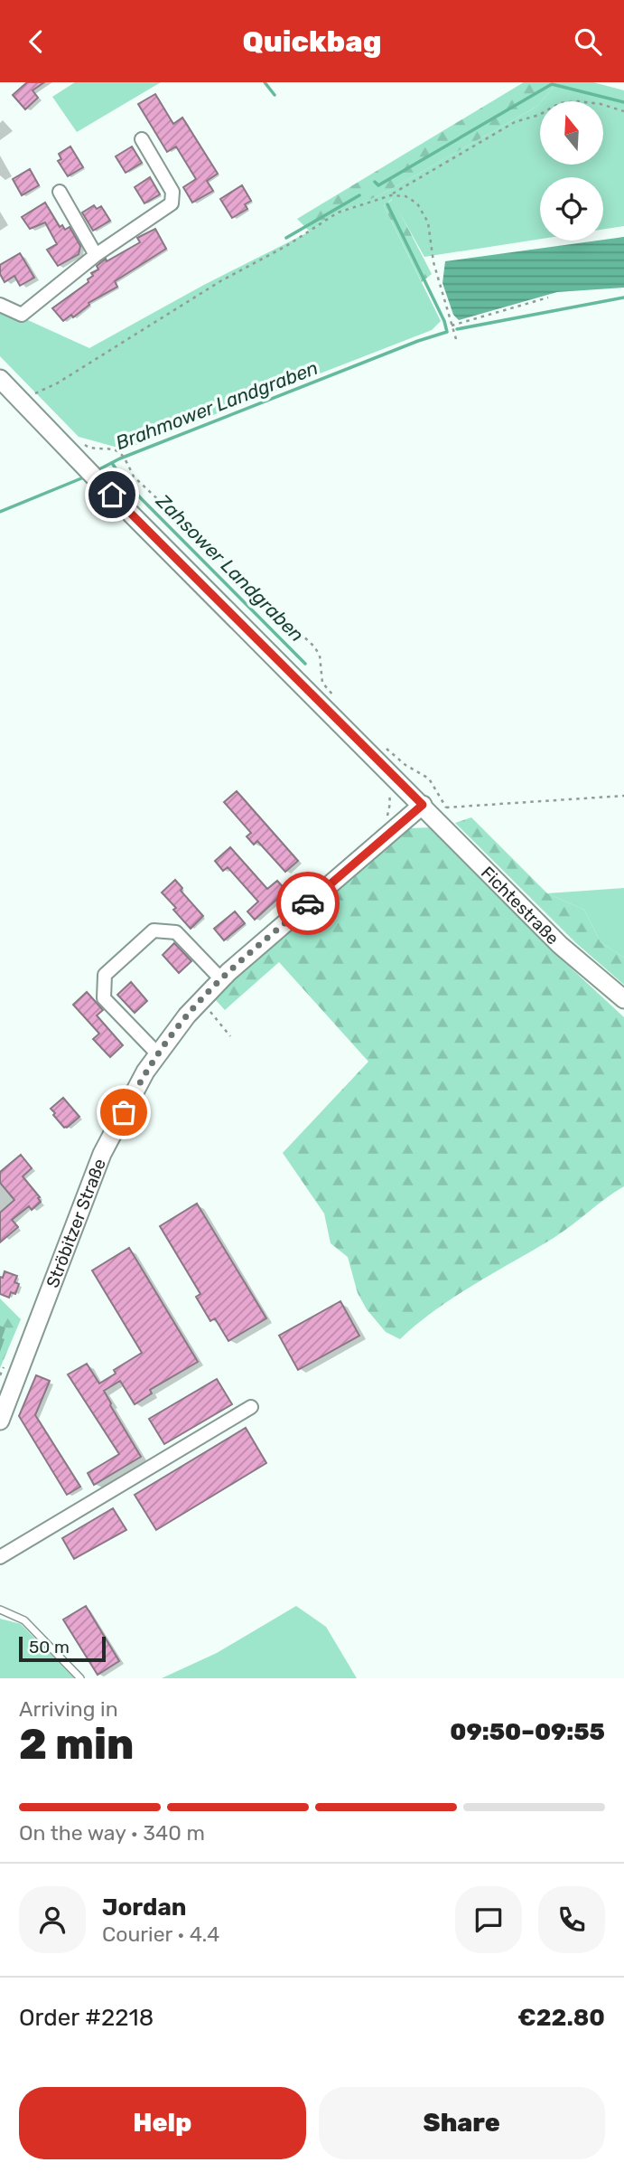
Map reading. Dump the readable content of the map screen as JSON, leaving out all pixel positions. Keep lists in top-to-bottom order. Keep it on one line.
{"streets":{"street":["Fichtestraße","Ströbitzer Straße"]},"crossings":[["Fichtestraße","Ströbitzer Straße"]],"water":["Brahmower Landgraben","Zahsower Landgraben"],"scale_bar":"50 m","north":"top","page":{"header":"Quickbag","scale":"50 m","heading":["2 min","Arriving in","09:50–09:55"],"panel":["Jordan","Courier · 4.4","Order #2218","€22.80"],"bar":"On the way · 340 m","buttons":["Help","Share"]}}
